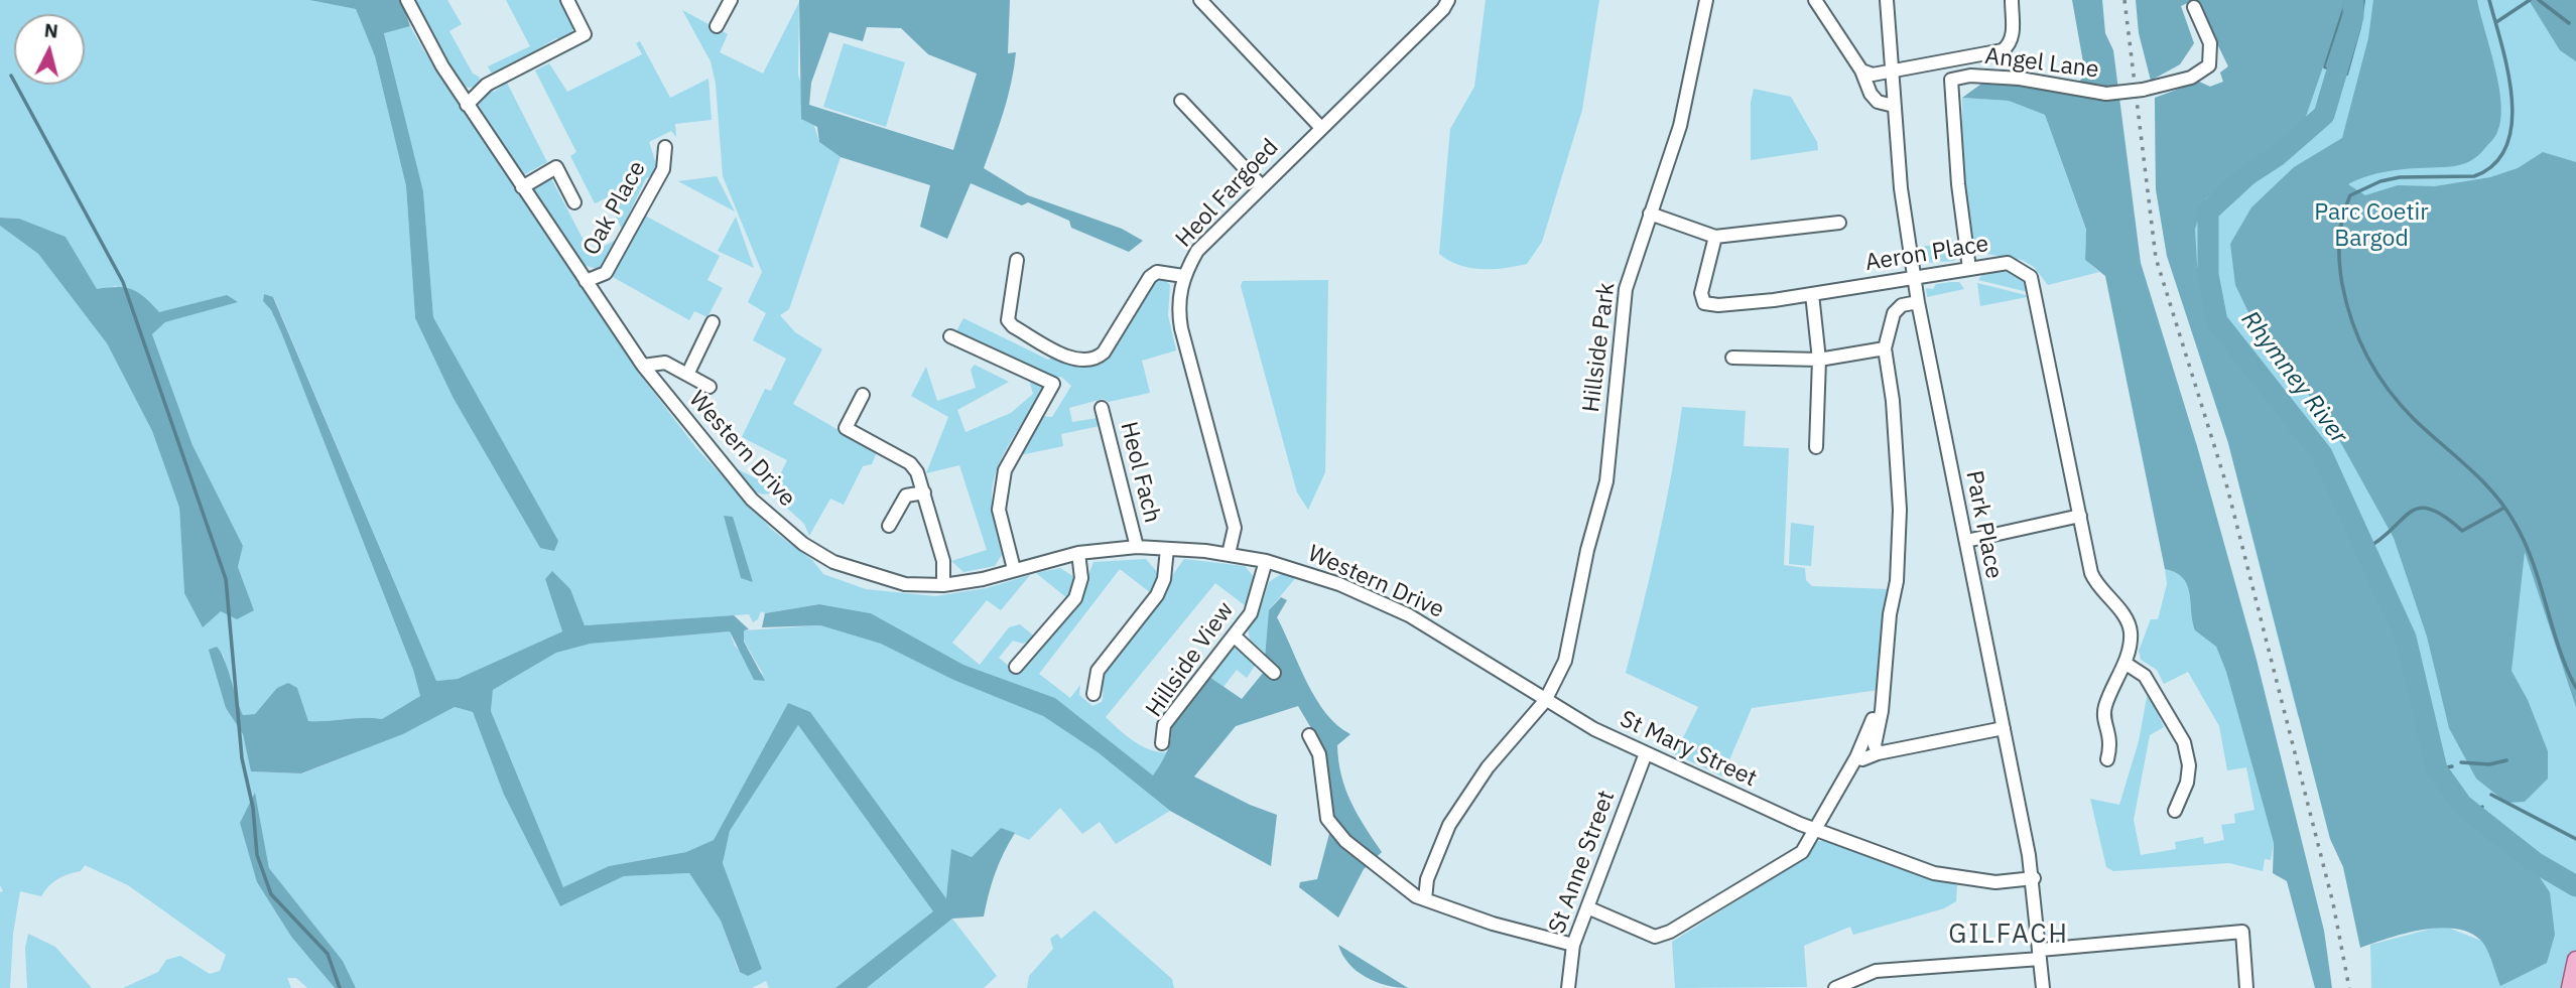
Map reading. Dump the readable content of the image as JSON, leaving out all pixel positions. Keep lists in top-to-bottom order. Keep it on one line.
{"streets":{"street":["Angel Lane","Heol Fargoed","Oak Place","Aeron Place","Hillside Park","Western Drive","Heol Fach","Park Place","Hillside View","St Mary Street","St Anne Street"]},"crossings":[["Angel Lane","Aeron Place"],["Heol Fargoed","Western Drive"],["Oak Place","Western Drive"],["Aeron Place","Park Place"],["Hillside Park","Western Drive"],["Hillside Park","St Mary Street"],["Western Drive","Heol Fach"],["Western Drive","Hillside View"],["Western Drive","St Mary Street"],["Park Place","St Mary Street"],["St Mary Street","St Anne Street"]],"districts":["GILFACH"],"water":["Rhymney River"],"parks":["Parc Coetir Bargod"],"north":"top"}
